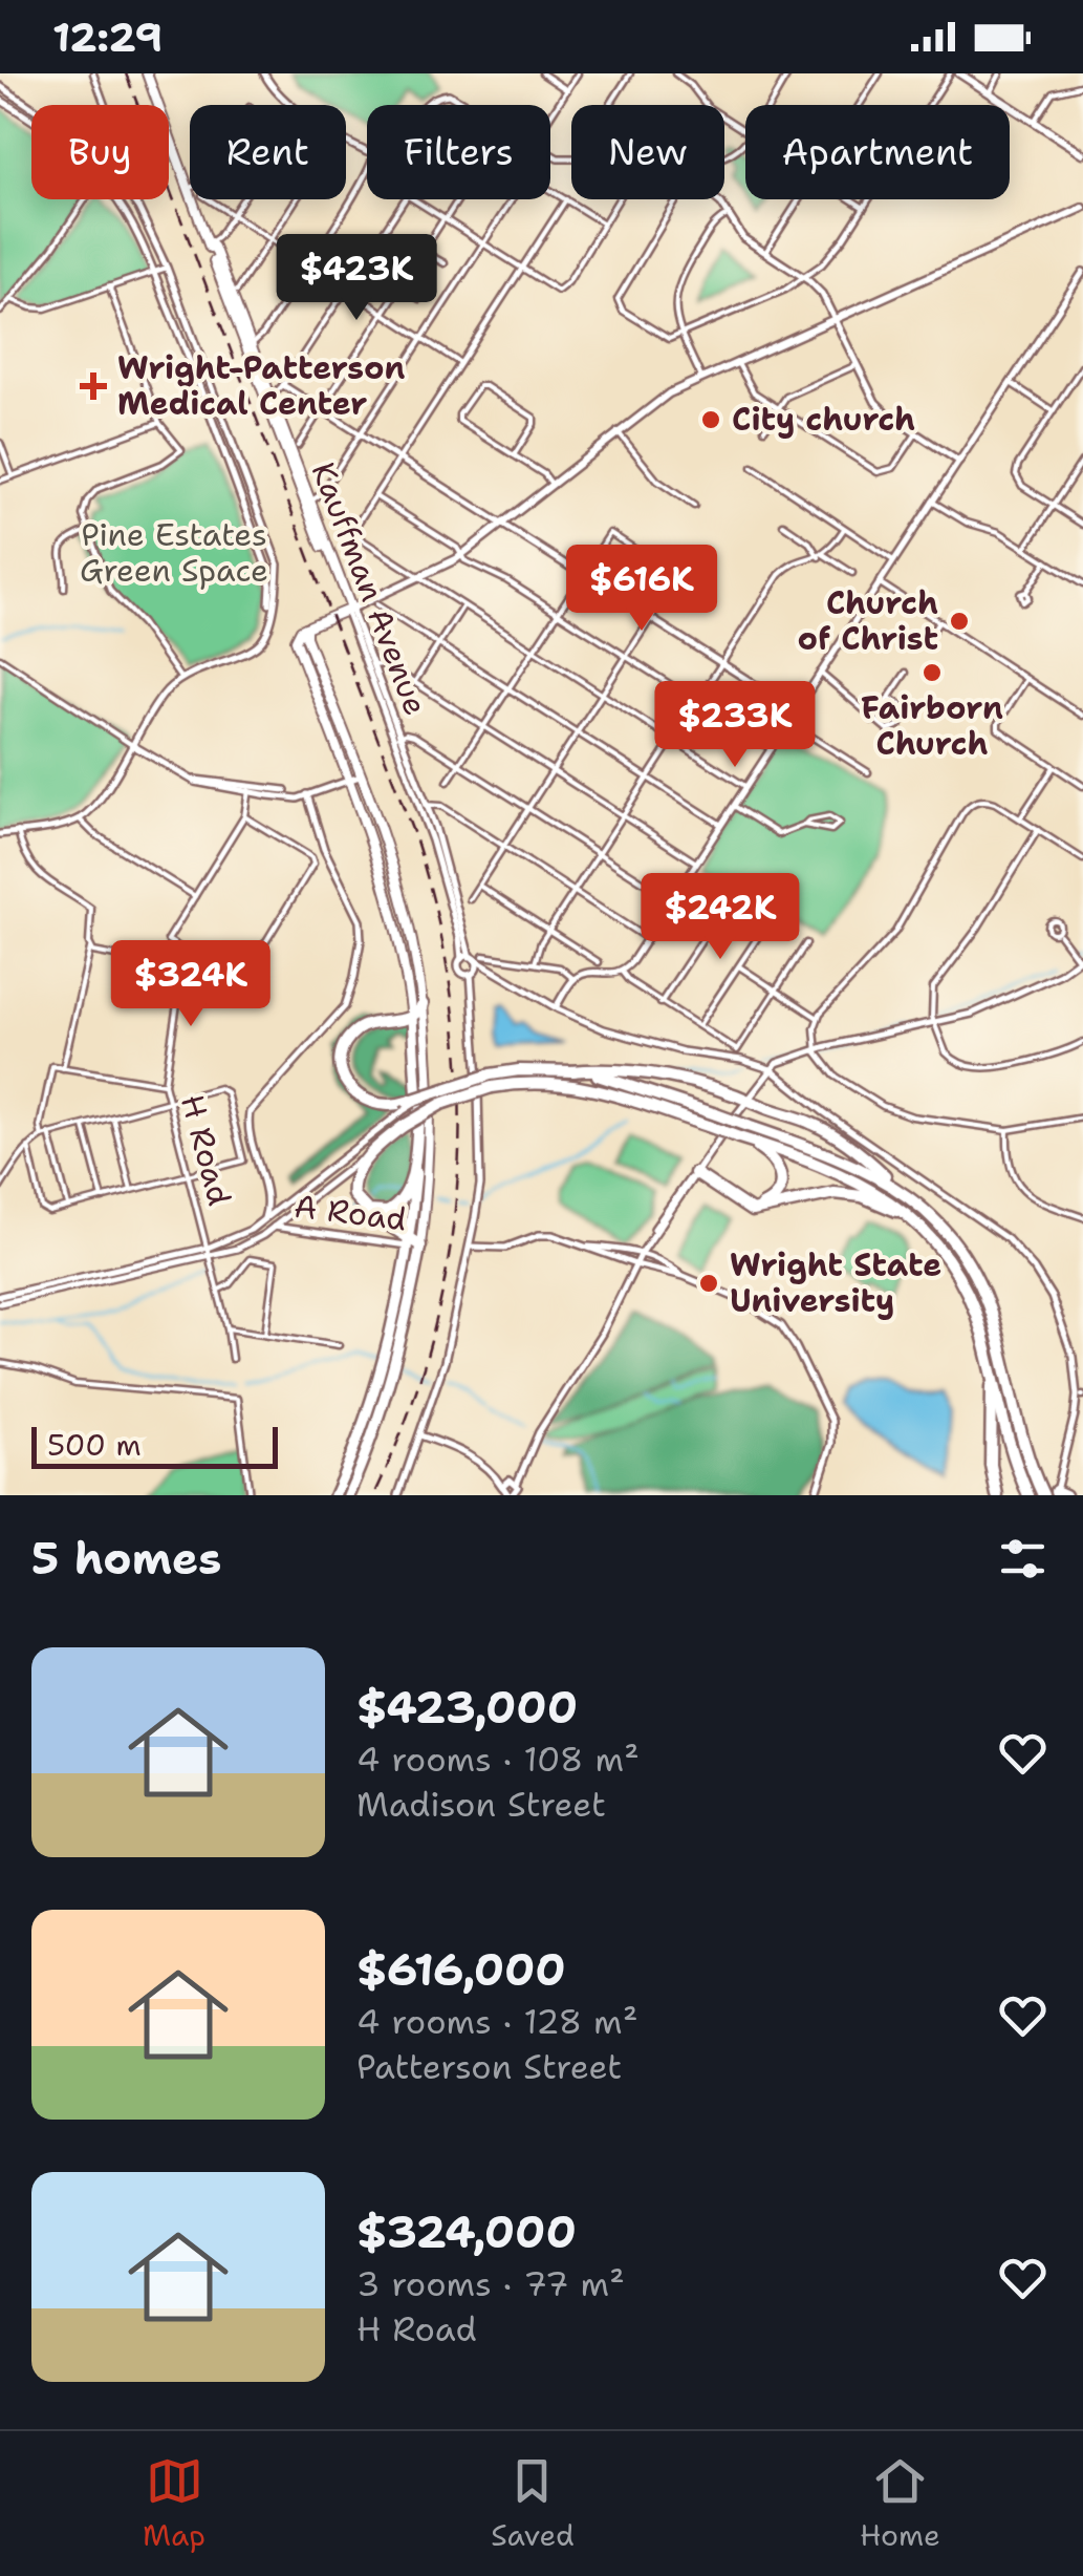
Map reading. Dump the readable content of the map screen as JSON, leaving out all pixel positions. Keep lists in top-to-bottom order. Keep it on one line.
{"streets":{"main road":["Kauffman Avenue"],"street":["H Road","A Road"]},"parks":["Pine Estates Green Space"],"places":{"health":["Wright-Patterson Medical Center"],"other":["City church","Church of Christ","Fairborn Church","Wright State University"]},"scale_bar":"500 m","page":{"status":"12:29","chip":["Buy","Rent","Filters","New","Apartment"],"price":["$423K","$616K","$233K","$242K","$324K"],"scale":"500 m","heading":"5 homes","list":[{"name":"$423,000","note":"4 rooms · 108 m² · Madison Street"},{"name":"$616,000","note":"4 rooms · 128 m² · Patterson Street"},{"name":"$324,000","note":"3 rooms · 77 m² · H Road"}],"tabs":["Map","Saved","Home"]}}
